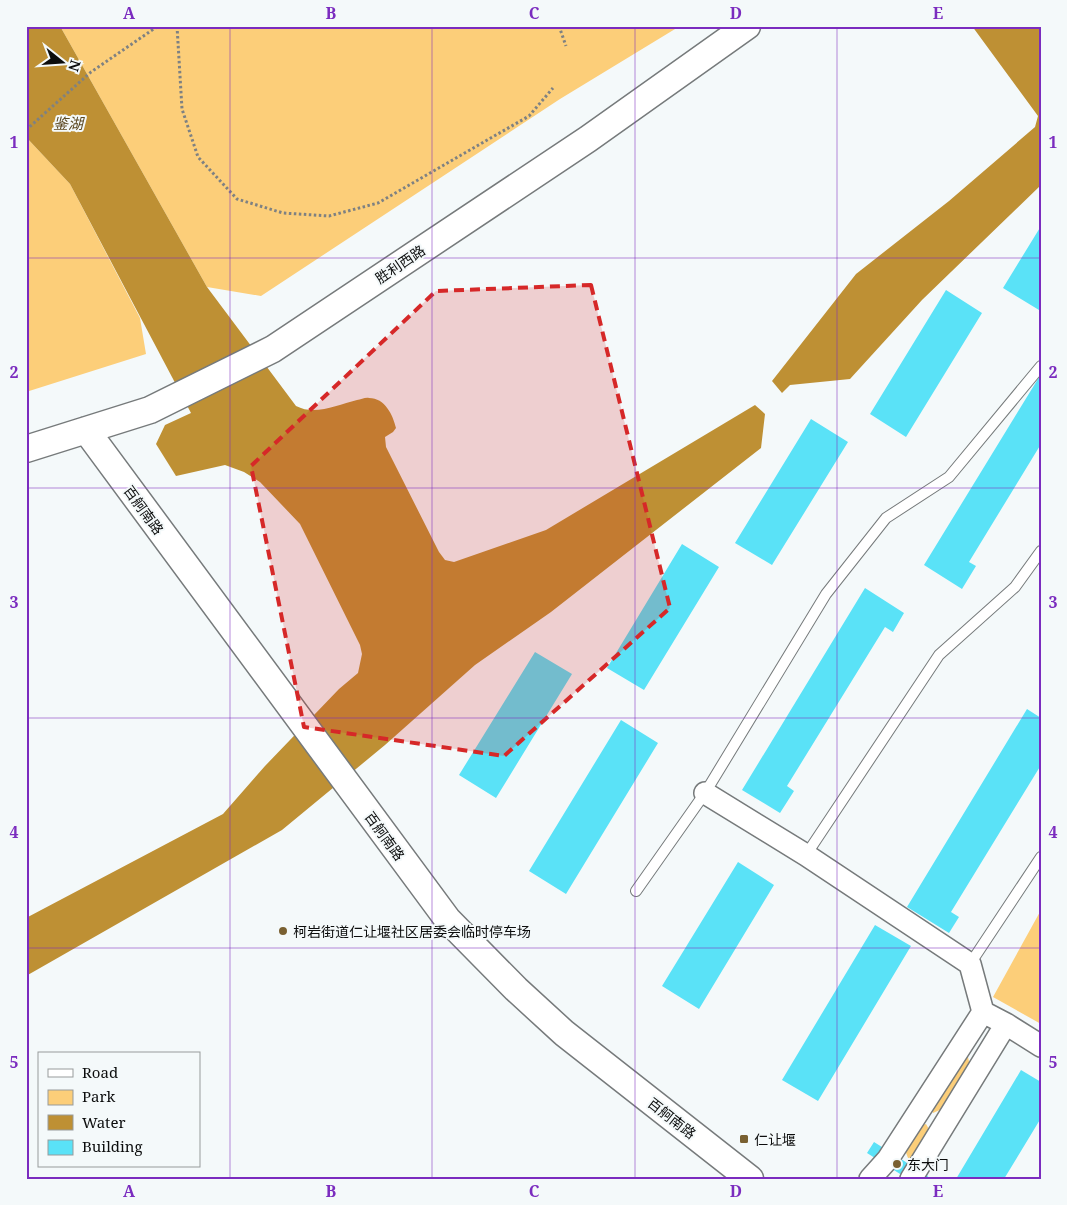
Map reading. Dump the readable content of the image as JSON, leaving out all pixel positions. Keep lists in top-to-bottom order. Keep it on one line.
{"streets":{"street":["胜利西路","百舸南路"]},"crossings":[["胜利西路","百舸南路"]],"water":["鉴湖"],"places":{"other":["柯岩街道仁让堰社区居委会临时停车场","东大门"],"transit":["仁让堰"]},"legend":["Road","Park","Water","Building"],"north":"right","grid":{"columns":["A","B","C","D","E"],"rows":["1","2","3","4","5"]}}
